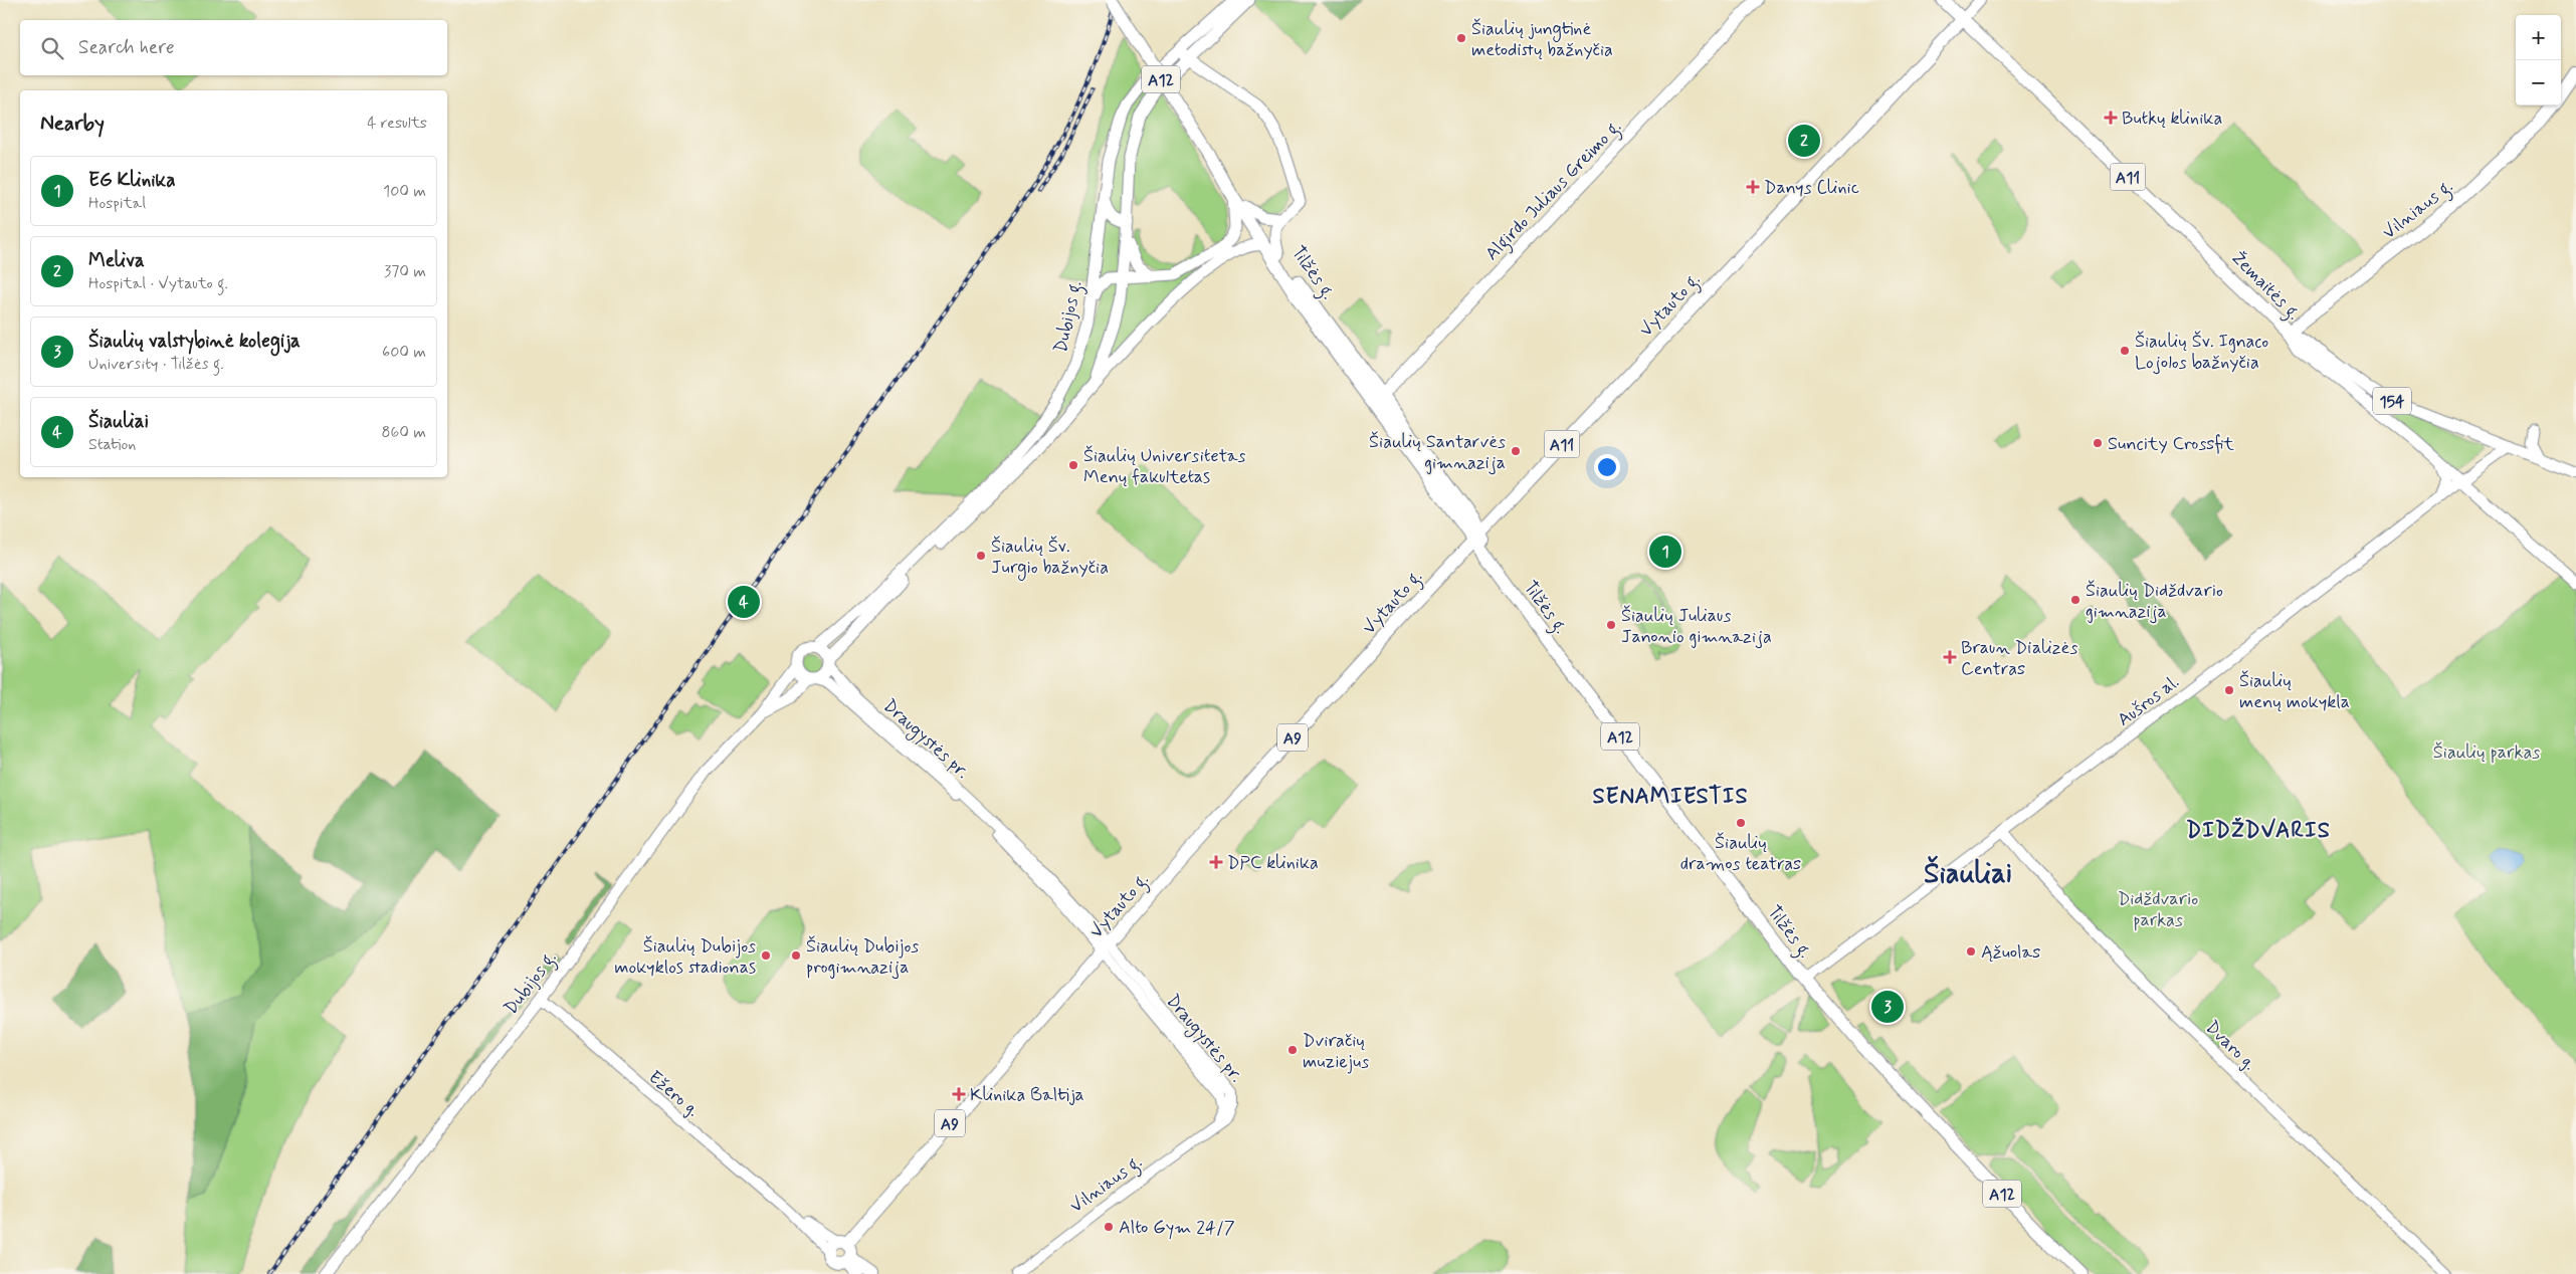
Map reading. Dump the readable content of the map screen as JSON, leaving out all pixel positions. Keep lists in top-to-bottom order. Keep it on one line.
{"streets":{"highway":["A12","A11","Algirdo Juliaus Greimo g.","Vilniaus g.","Tilžės g.","Žemaitės g.","Vytauto g.","A9","Ežero g."],"main road":["Dubijos g.","154","Aušros al.","Draugystės pr.","Dvaro g."]},"crossings":[["Algirdo Juliaus Greimo g.","Tilžės g."],["Vilniaus g.","Žemaitės g."],["Vilniaus g.","154"],["Vilniaus g.","Draugystės pr."],["Tilžės g.","Vytauto g."],["Tilžės g.","Aušros al."],["Žemaitės g.","Vytauto g."],["Žemaitės g.","154"],["Žemaitės g.","Aušros al."],["Vytauto g.","A9"],["Vytauto g.","Draugystės pr."],["Vytauto g.","Ežero g."],["Dubijos g.","Draugystės pr."],["Dubijos g.","Ežero g."],["154","Aušros al."],["Aušros al.","Dvaro g."],["A9","Ežero g."]],"districts":["SENAMIESTIS","DIDŽDVARIS","Šiauliai"],"parks":["Šiaulių parkas","Didždvario parkas"],"places":{"other":["Šiaulių jungtinė metodistų bažnyčia","Šiaulių Šv. Ignaco Lojolos bažnyčia","Suncity Crossfit","Šiaulių Santarvės gimnazija","Šiaulių Universitetas Menų fakultetas","Šiaulių Šv. Jurgio bažnyčia","Šiaulių Didždvario gimnazija","Šiaulių Juliaus Janonio gimnazija","Šiaulių menų mokykla","Šiaulių dramos teatras","Ąžuolas","Šiaulių Dubijos mokyklos stadionas","Šiaulių Dubijos progimnazija","Dviračių muziejus","Alto Gym 24/7"],"health":["Butkų klinika","Danys Clinic","Braun Dializės Centras","DPC klinika","Klinika Baltija"]},"page":{"map_buttons":["+","−"],"search":"Search here","heading":["Nearby","4 results"],"pins":["2","1","4","3"],"list":[{"mark":"1","name":"EG Klinika","note":"Hospital","value":"100 m"},{"mark":"2","name":"Meliva","note":"Hospital · Vytauto g.","value":"370 m"},{"mark":"3","name":"Šiaulių valstybinė kolegija","note":"University · Tilžės g.","value":"600 m"},{"mark":"4","name":"Šiauliai","note":"Station","value":"860 m"}]}}
